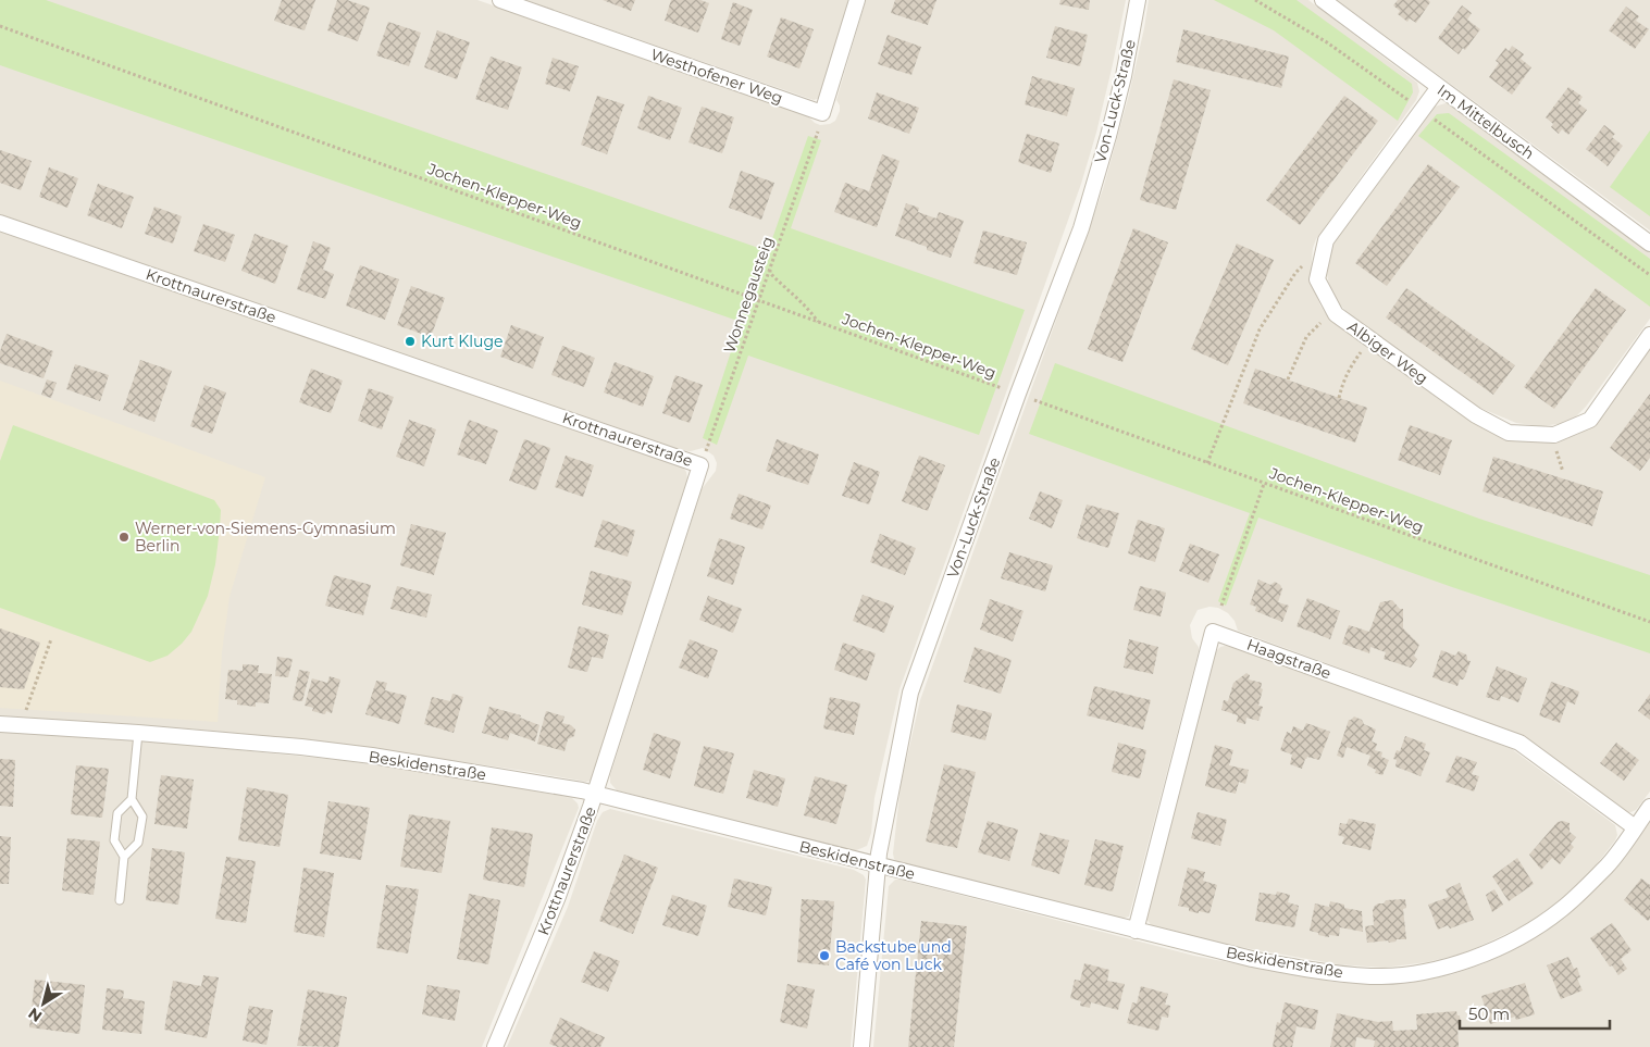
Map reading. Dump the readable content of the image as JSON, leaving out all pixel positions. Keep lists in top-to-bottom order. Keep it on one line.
{"streets":{"street":["Westhofener Weg","Von-Luck-Straße","Im Mittelbusch","Krottnaurerstraße","Albiger Weg","Haagstraße","Beskidenstraße"],"path":["Jochen-Klepper-Weg","Wonnegausteig"]},"crossings":[["Von-Luck-Straße","Beskidenstraße"],["Im Mittelbusch","Albiger Weg"],["Jochen-Klepper-Weg","Wonnegausteig"],["Wonnegausteig","Krottnaurerstraße"],["Krottnaurerstraße","Beskidenstraße"],["Haagstraße","Beskidenstraße"]],"places":["Kurt Kluge","Werner-von-Siemens-Gymnasium Berlin","Backstube und Café von Luck"],"scale_bar":"50 m","north":"bottom left"}
